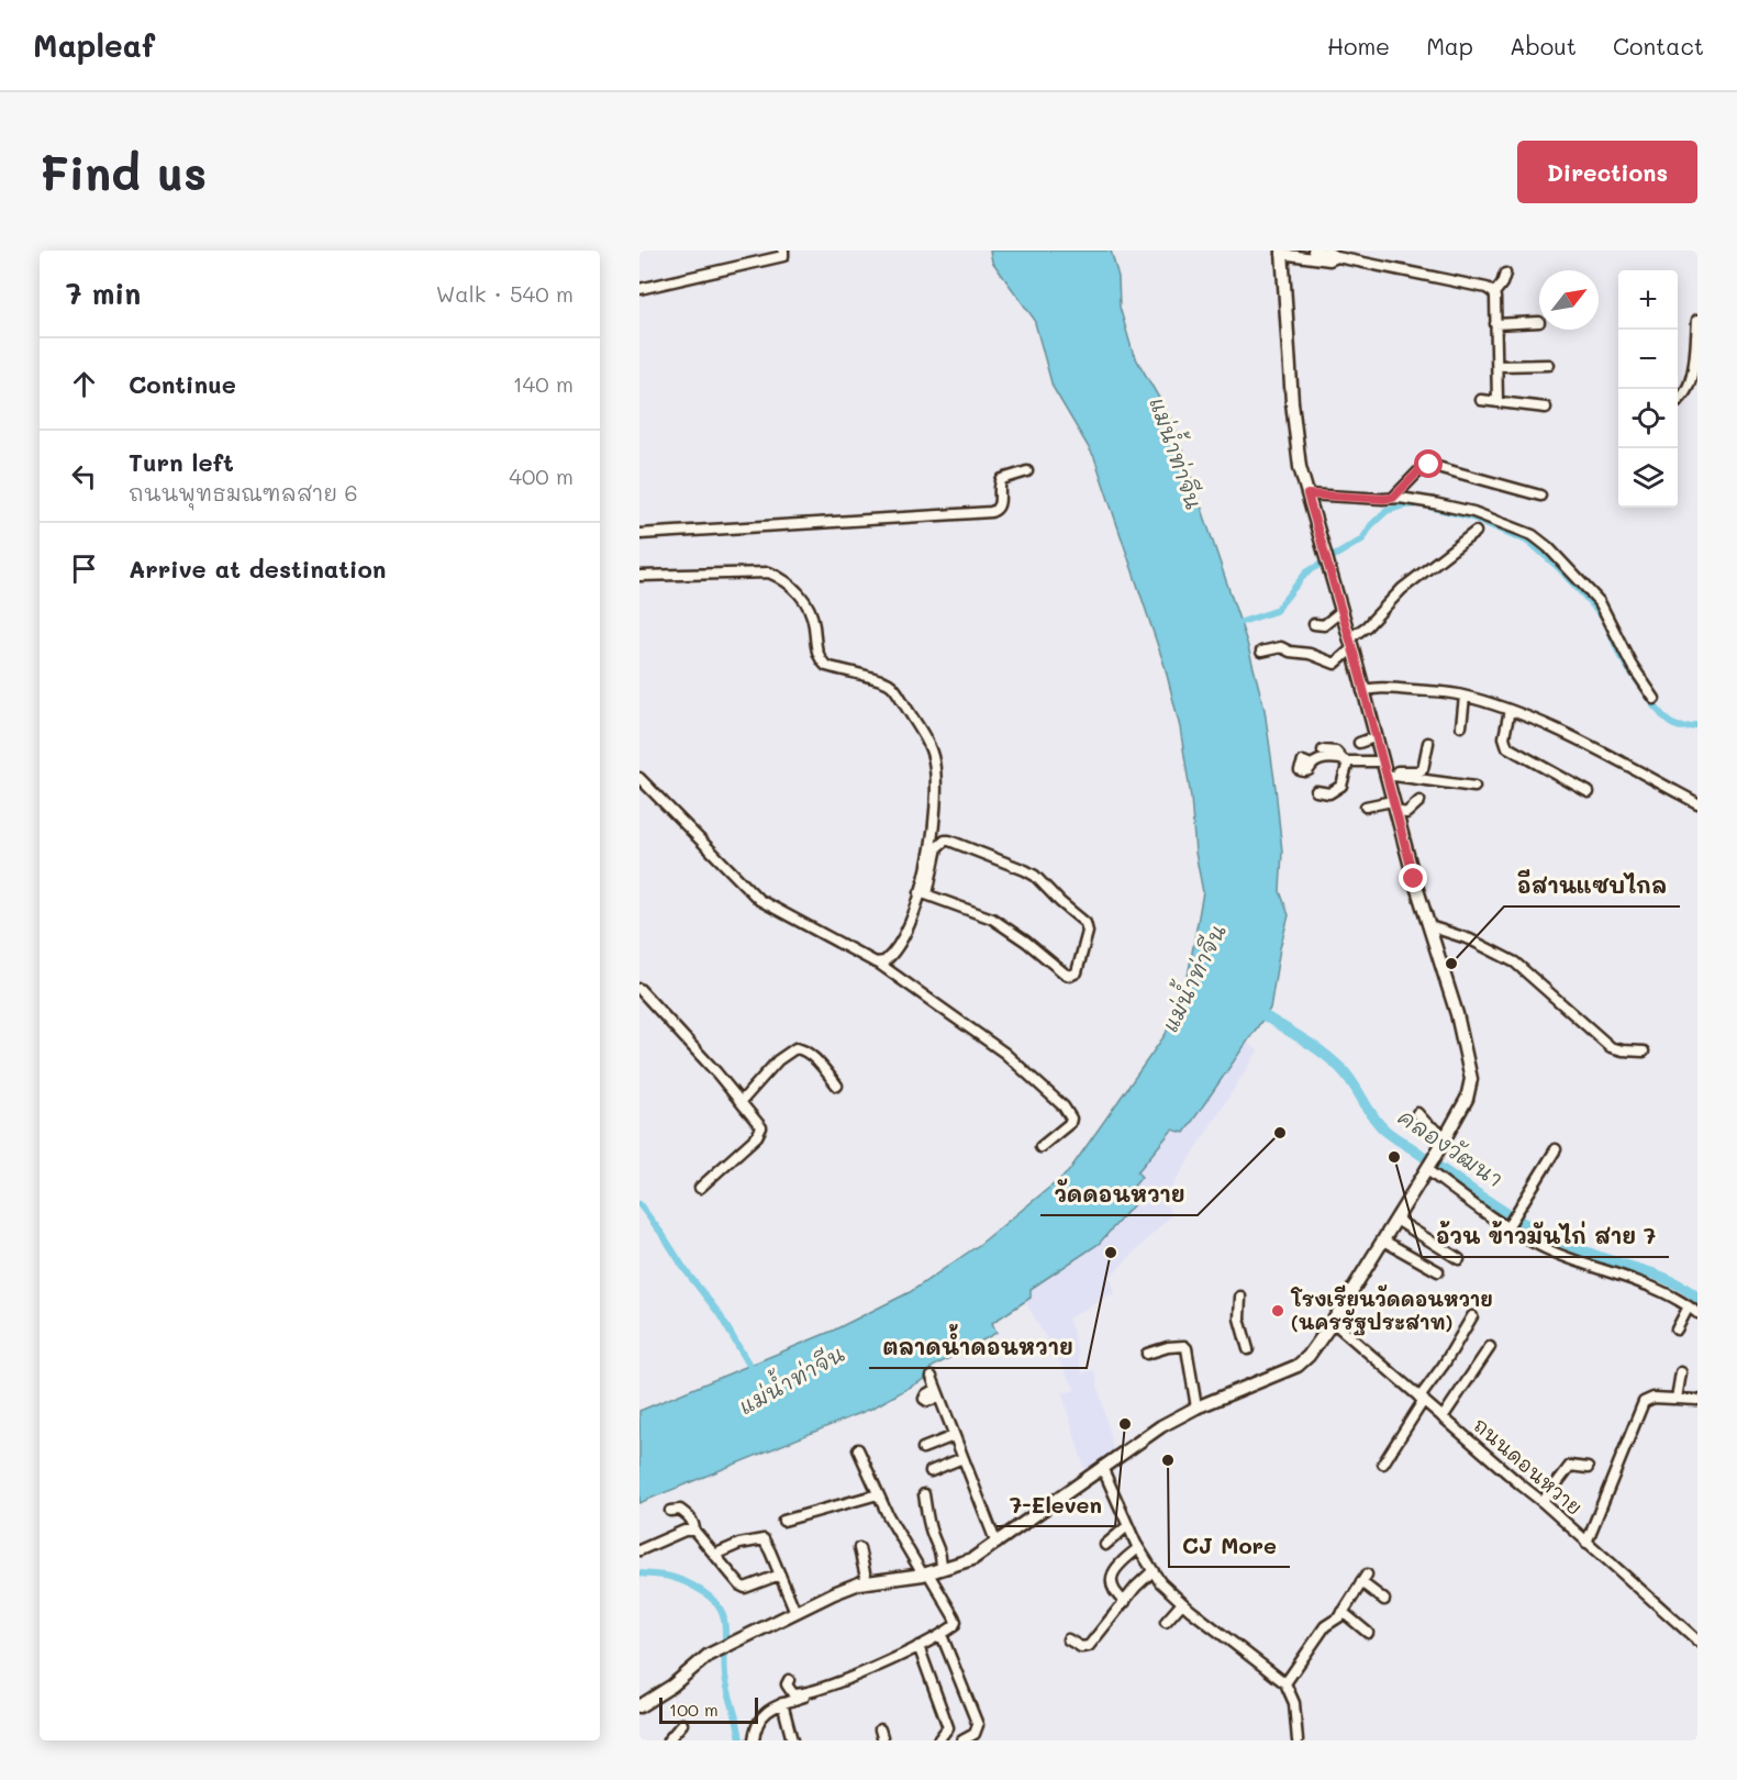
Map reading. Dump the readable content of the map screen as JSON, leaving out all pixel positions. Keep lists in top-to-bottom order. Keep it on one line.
{"streets":{"street":["ถนนดอนหวาย"]},"water":["แม่น้ำท่าจีน","คลองวัฒนา"],"places":["อีสานแซบไกล","วัดดอนหวาย","อ้วน ข้าวมันไก่ สาย 7","ตลาดน้ำดอนหวาย","โรงเรียนวัดดอนหวาย (นครรัฐประสาท)","7-Eleven","CJ More"],"scale_bar":"100 m","north":"top right","page":{"header":"Mapleaf","nav":["Home","Map","About","Contact"],"buttons":"Directions","title":"Find us","heading":["7 min","Walk · 540 m"],"map_buttons":["+","−"],"list":[["Continue","140 m"],["Turn left","ถนนพุทธมณฑลสาย 6","400 m"],"Arrive at destination"],"scale":"100 m"}}
